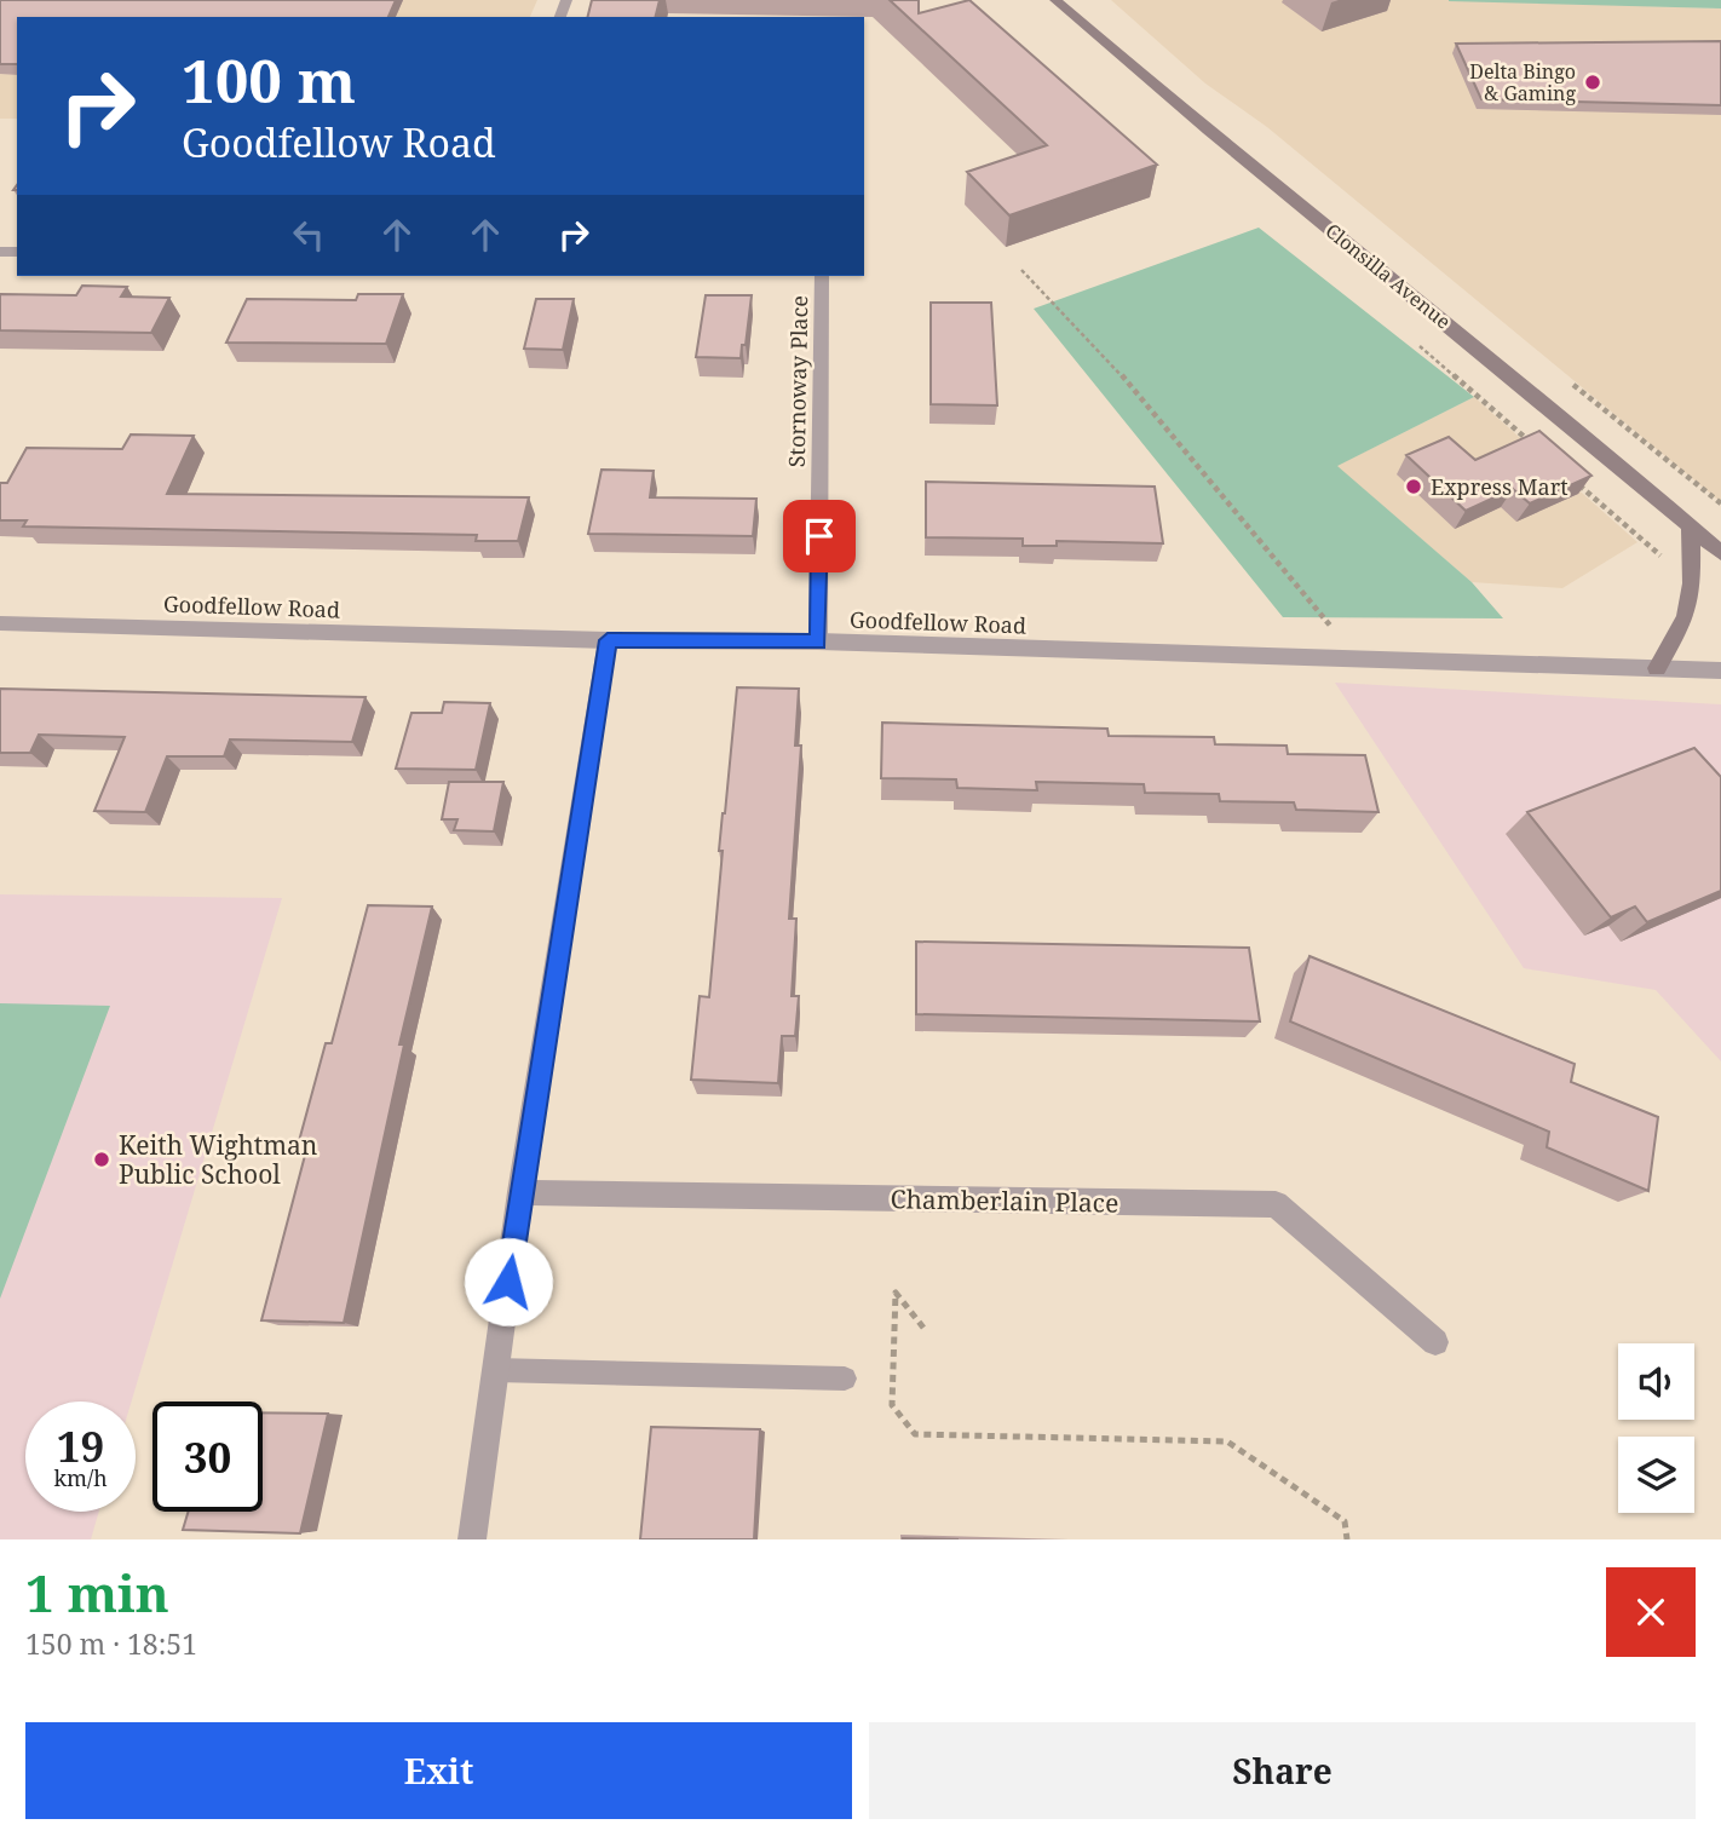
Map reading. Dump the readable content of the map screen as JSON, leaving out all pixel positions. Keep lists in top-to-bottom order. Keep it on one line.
{"streets":{"main road":["Clonsilla Avenue"],"street":["Stornoway Place","Goodfellow Road","Chamberlain Place"]},"crossings":[["Stornoway Place","Goodfellow Road"]],"places":["Delta Bingo & Gaming","Express Mart","Keith Wightman Public School"],"page":{"turn":["100 m","Goodfellow Road"],"speed":"19 km/h","limit":"30","heading":["1 min","150 m · 18:51"],"buttons":["Exit","Share"]}}
